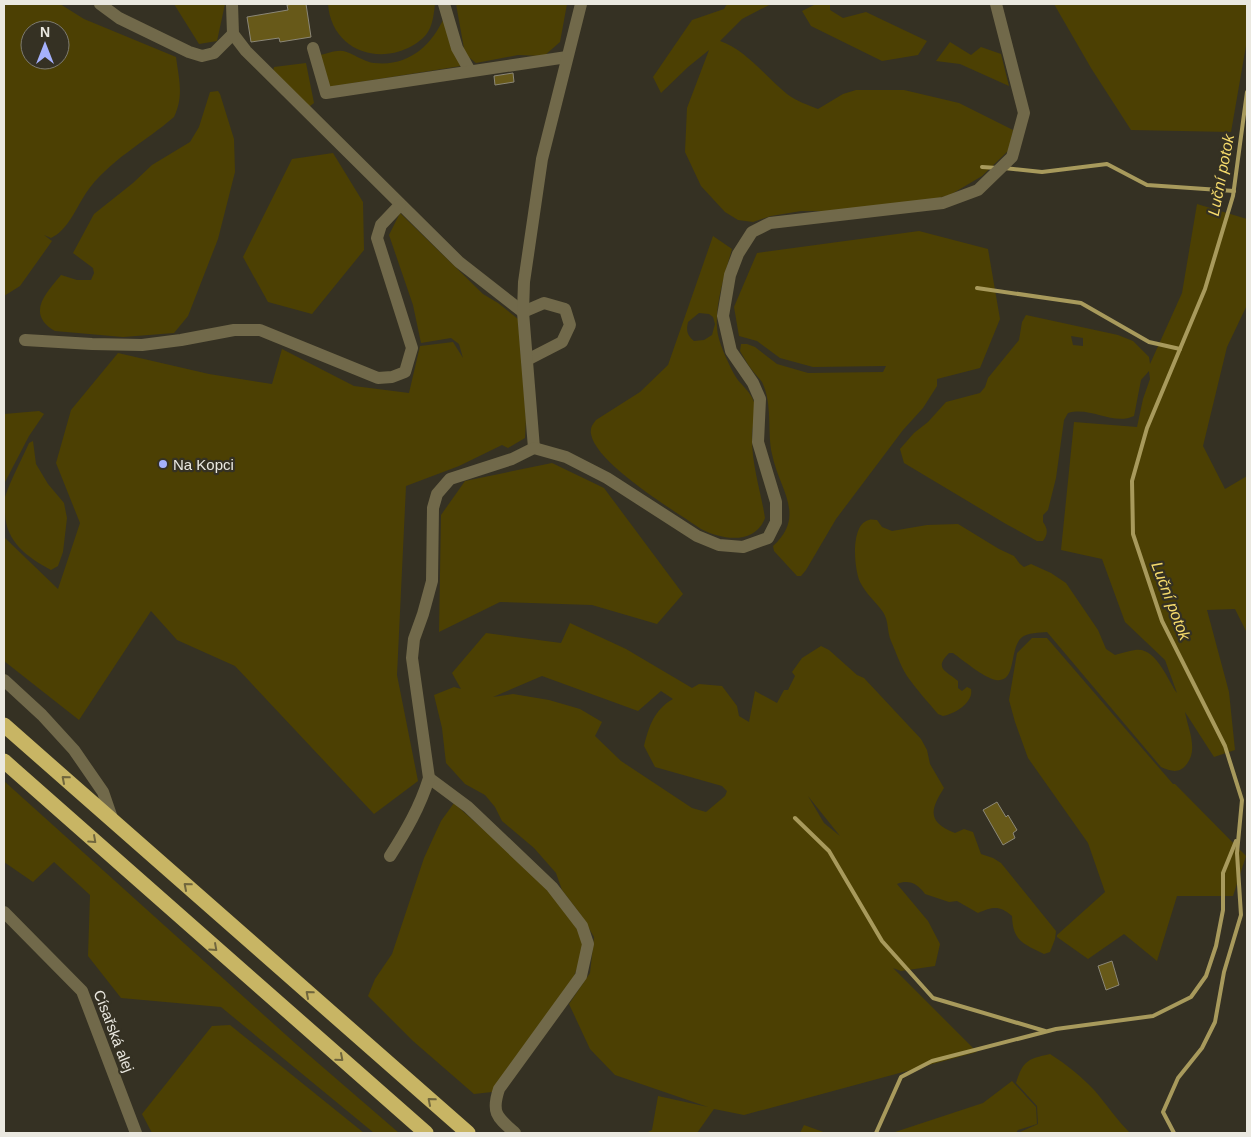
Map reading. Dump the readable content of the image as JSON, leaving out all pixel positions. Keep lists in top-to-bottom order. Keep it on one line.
{"streets":{"street":["Císařská alej"]},"water":["Luční potok"],"places":["Na Kopci"],"north":"top"}
